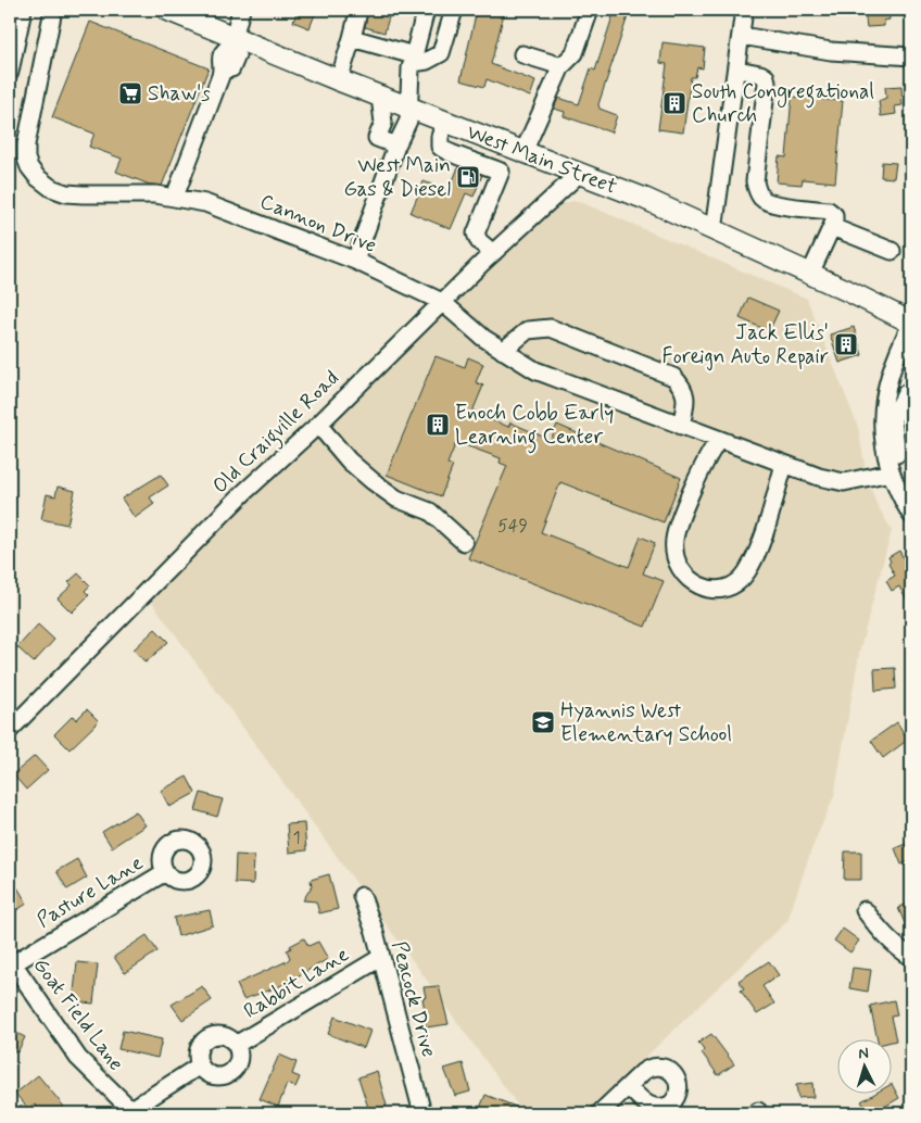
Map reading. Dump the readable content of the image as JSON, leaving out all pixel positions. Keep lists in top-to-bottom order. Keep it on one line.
{"streets":{"main road":["West Main Street"],"street":["Cannon Drive","Old Craigville Road","Pasture Lane","Rabbit Lane","Peacock Drive","Goat Field Lane"]},"crossings":[["West Main Street","Old Craigville Road"],["Cannon Drive","Old Craigville Road"],["Pasture Lane","Goat Field Lane"],["Rabbit Lane","Peacock Drive"]],"places":{"supermarket":["Shaw's"],"building":["South Congregational Church","Jack Ellis' Foreign Auto Repair","Enoch Cobb Early Learning Center"],"fuel station":["West Main Gas & Diesel"],"school or university":["Hyannis West Elementary School"]},"house_numbers":["549","1"],"north":"top"}
